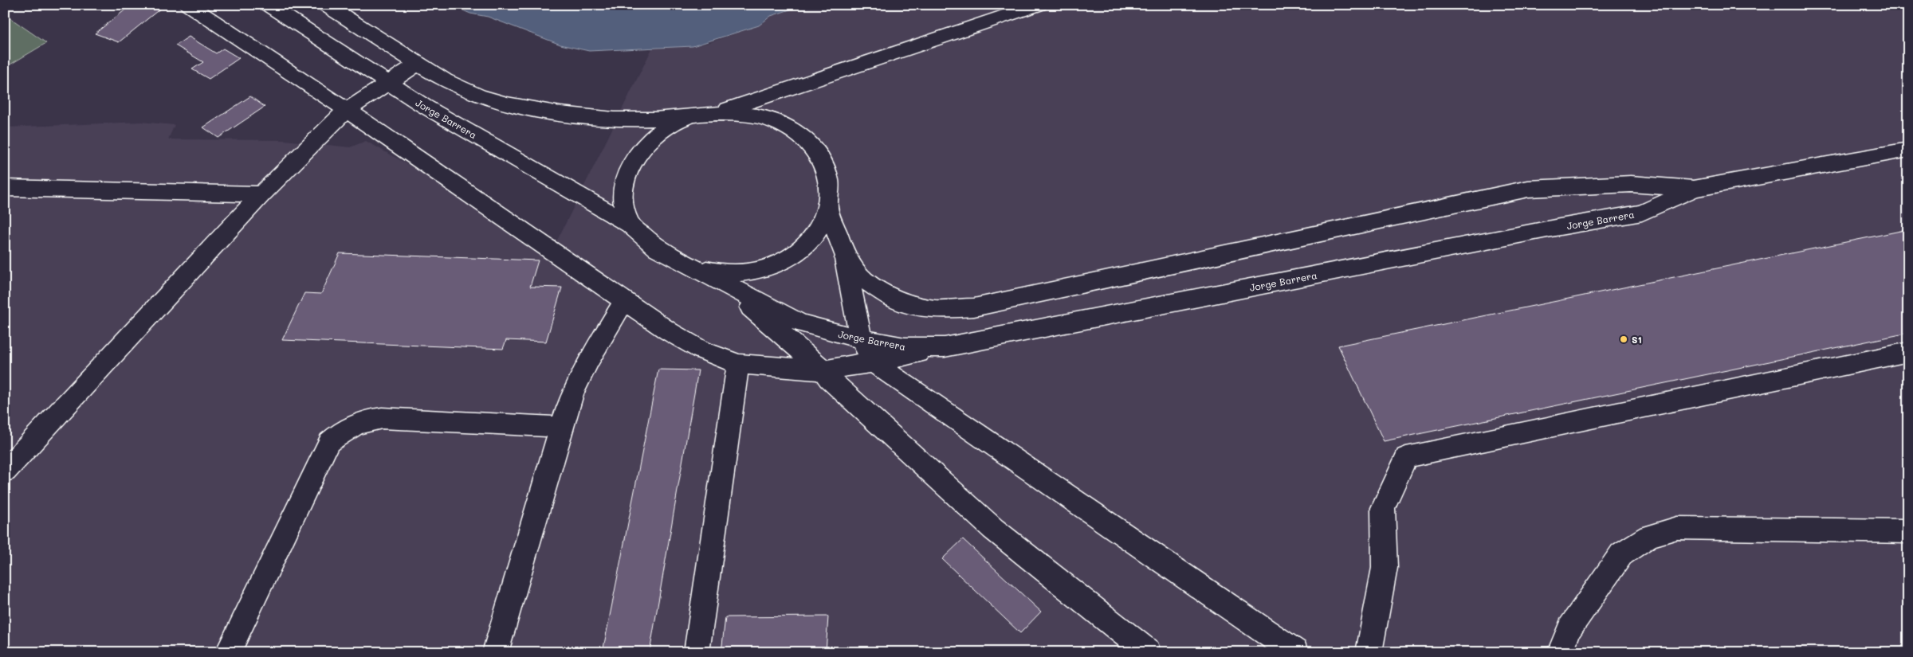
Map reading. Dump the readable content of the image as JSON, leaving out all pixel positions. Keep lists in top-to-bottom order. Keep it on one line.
{"streets":{"street":["Jorge Barrera"]},"places":["S1"]}
